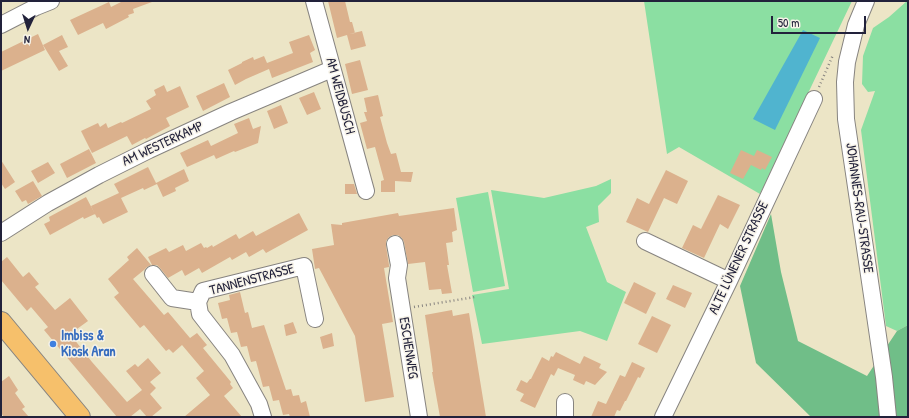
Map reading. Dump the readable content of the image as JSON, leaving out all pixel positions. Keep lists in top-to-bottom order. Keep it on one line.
{"streets":{"street":["AM WEIDBUSCH","AM WESTERKAMP","JOHANNES-RAU-STRASSE","ALTE LÜNENER STRASSE","TANNENSTRASSE","ESCHENWEG"]},"crossings":[["AM WEIDBUSCH","AM WESTERKAMP"]],"places":["Imbiss & Kiosk Aran"],"scale_bar":"50 m","north":"bottom"}
